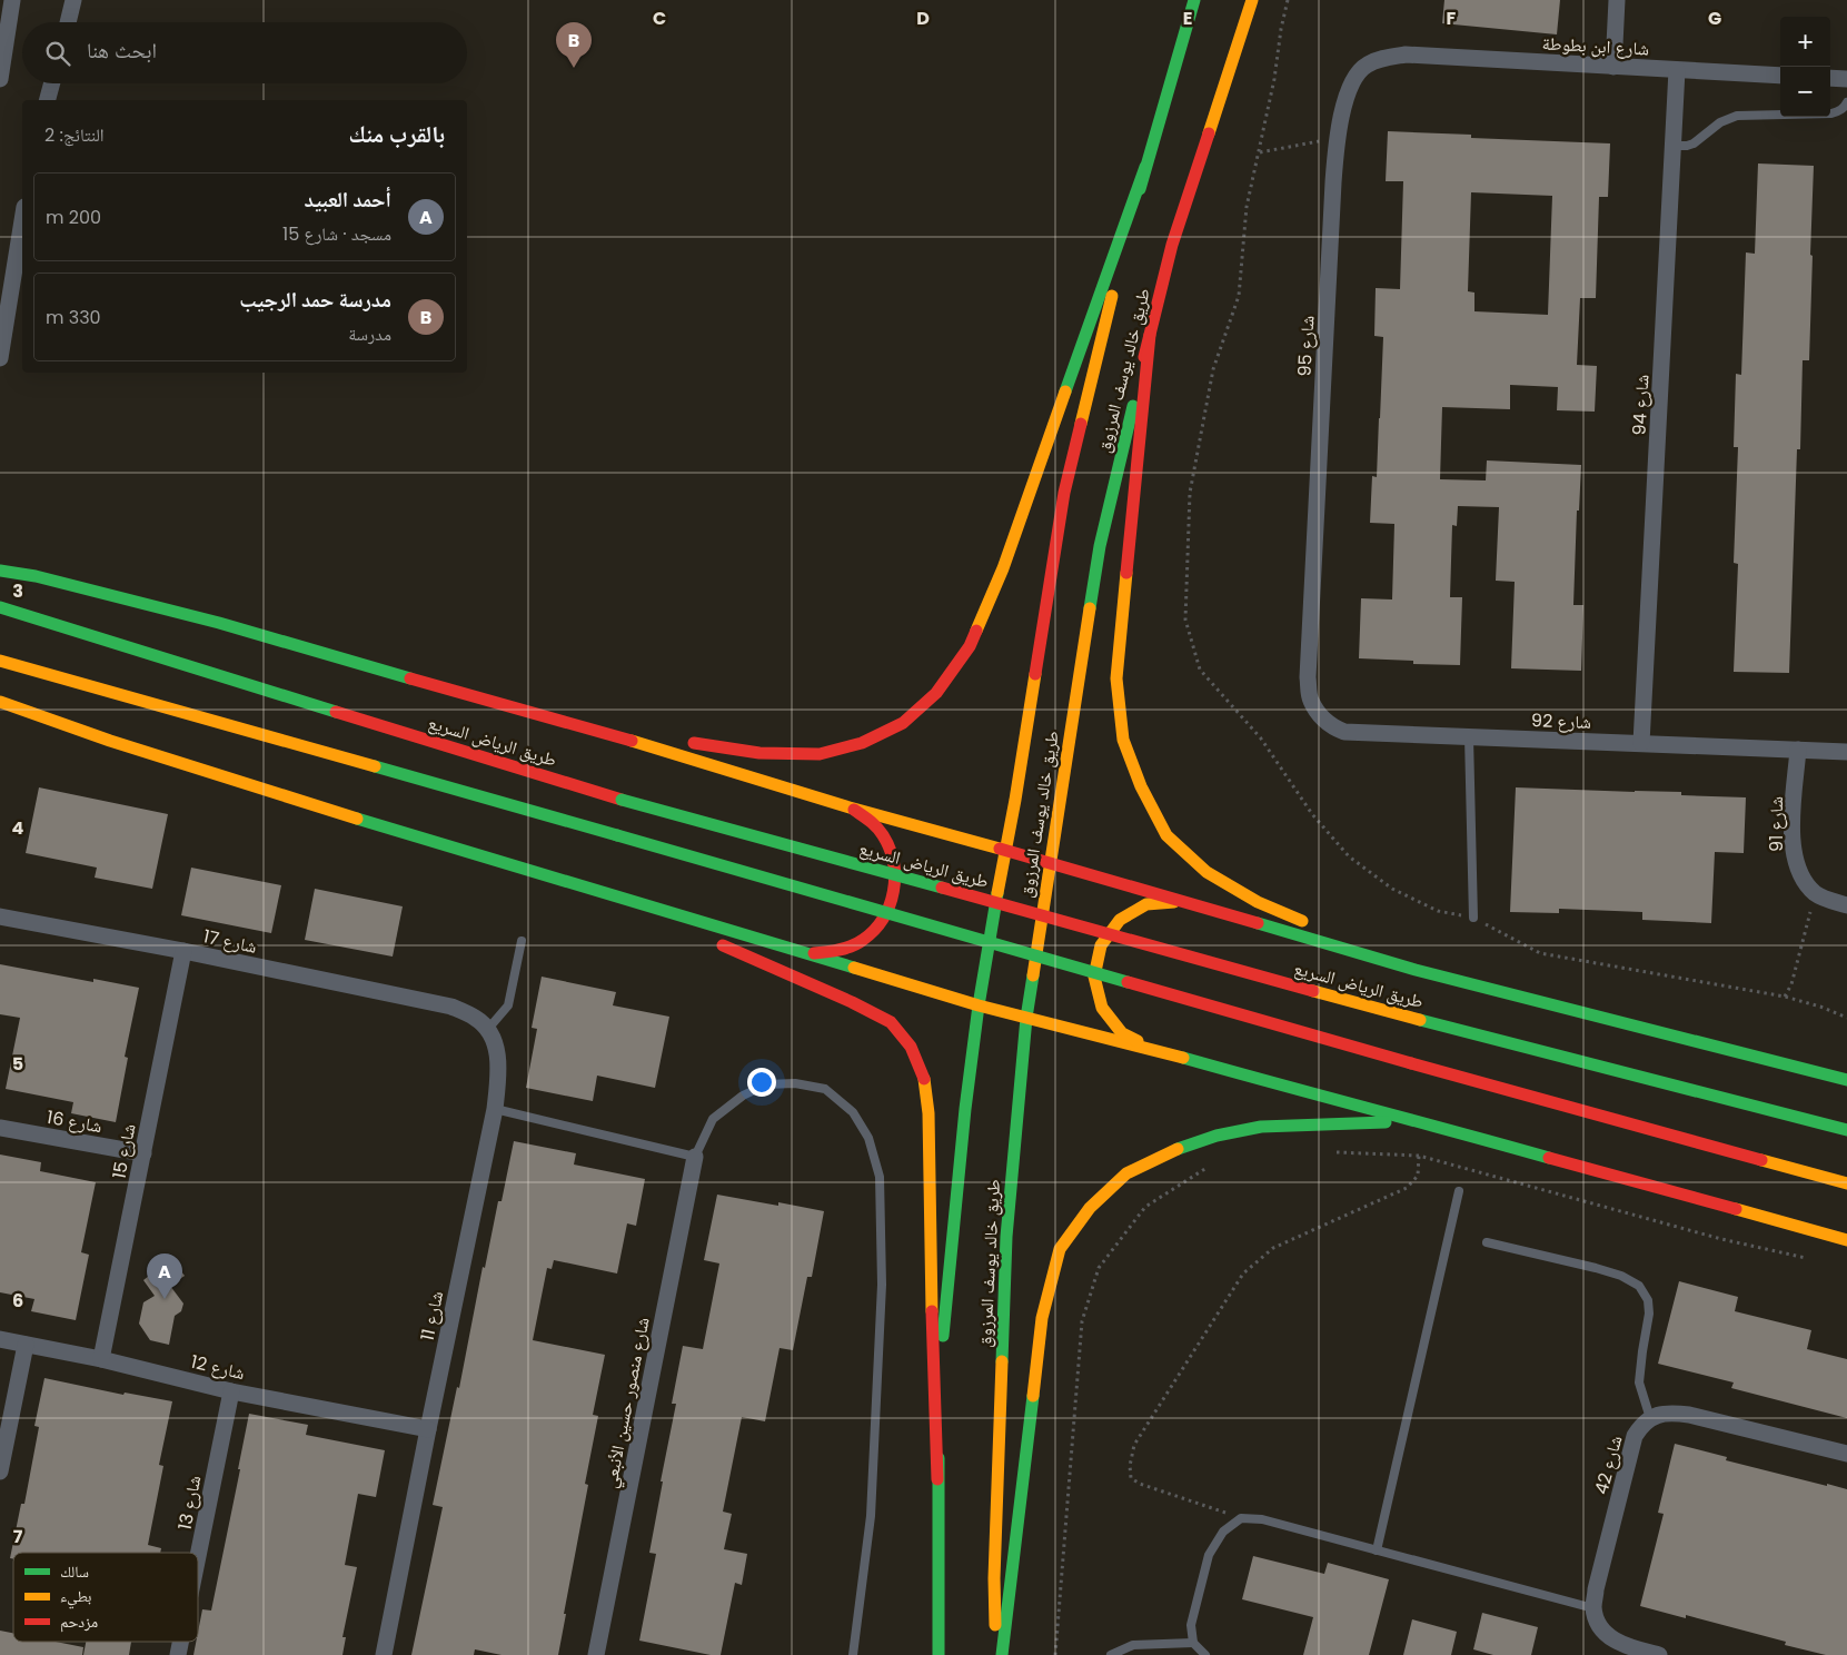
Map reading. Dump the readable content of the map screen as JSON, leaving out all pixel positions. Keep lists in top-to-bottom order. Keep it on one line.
{"streets":{"main road":["طريق خالد يوسف المرزوق","طريق الرياض السريع"],"street":["شارع ابن بطوطة","شارع 95","شارع 94","شارع 92","شارع 91","شارع 17","شارع 16","شارع 15","شارع 11","شارع 12","شارع منصور حسين الأنبعي","شارع 42","شارع 13"]},"crossings":[["شارع ابن بطوطة","شارع 95"],["شارع ابن بطوطة","شارع 94"],["شارع 95","شارع 92"],["شارع 94","شارع 92"],["شارع 92","شارع 91"],["شارع 17","شارع 15"],["شارع 17","شارع 11"],["شارع 16","شارع 15"],["شارع 15","شارع 12"],["شارع 11","شارع 12"],["شارع 12","شارع 13"]],"legend":["سالك","بطيء","مزدحم"],"page":{"map_buttons":["+","−"],"pins":["B","A"],"search":"ابحث هنا","heading":["بالقرب منك","النتائج: 2"],"list":[{"mark":"A","name":"أحمد العبيد","note":"مسجد · شارع 15","value":"200 m"},{"mark":"B","name":"مدرسة حمد الرجيب","note":"مدرسة","value":"330 m"}]},"grid":{"columns":["C","D","E","F","G"],"rows":["3","4","5","6","7"]}}
